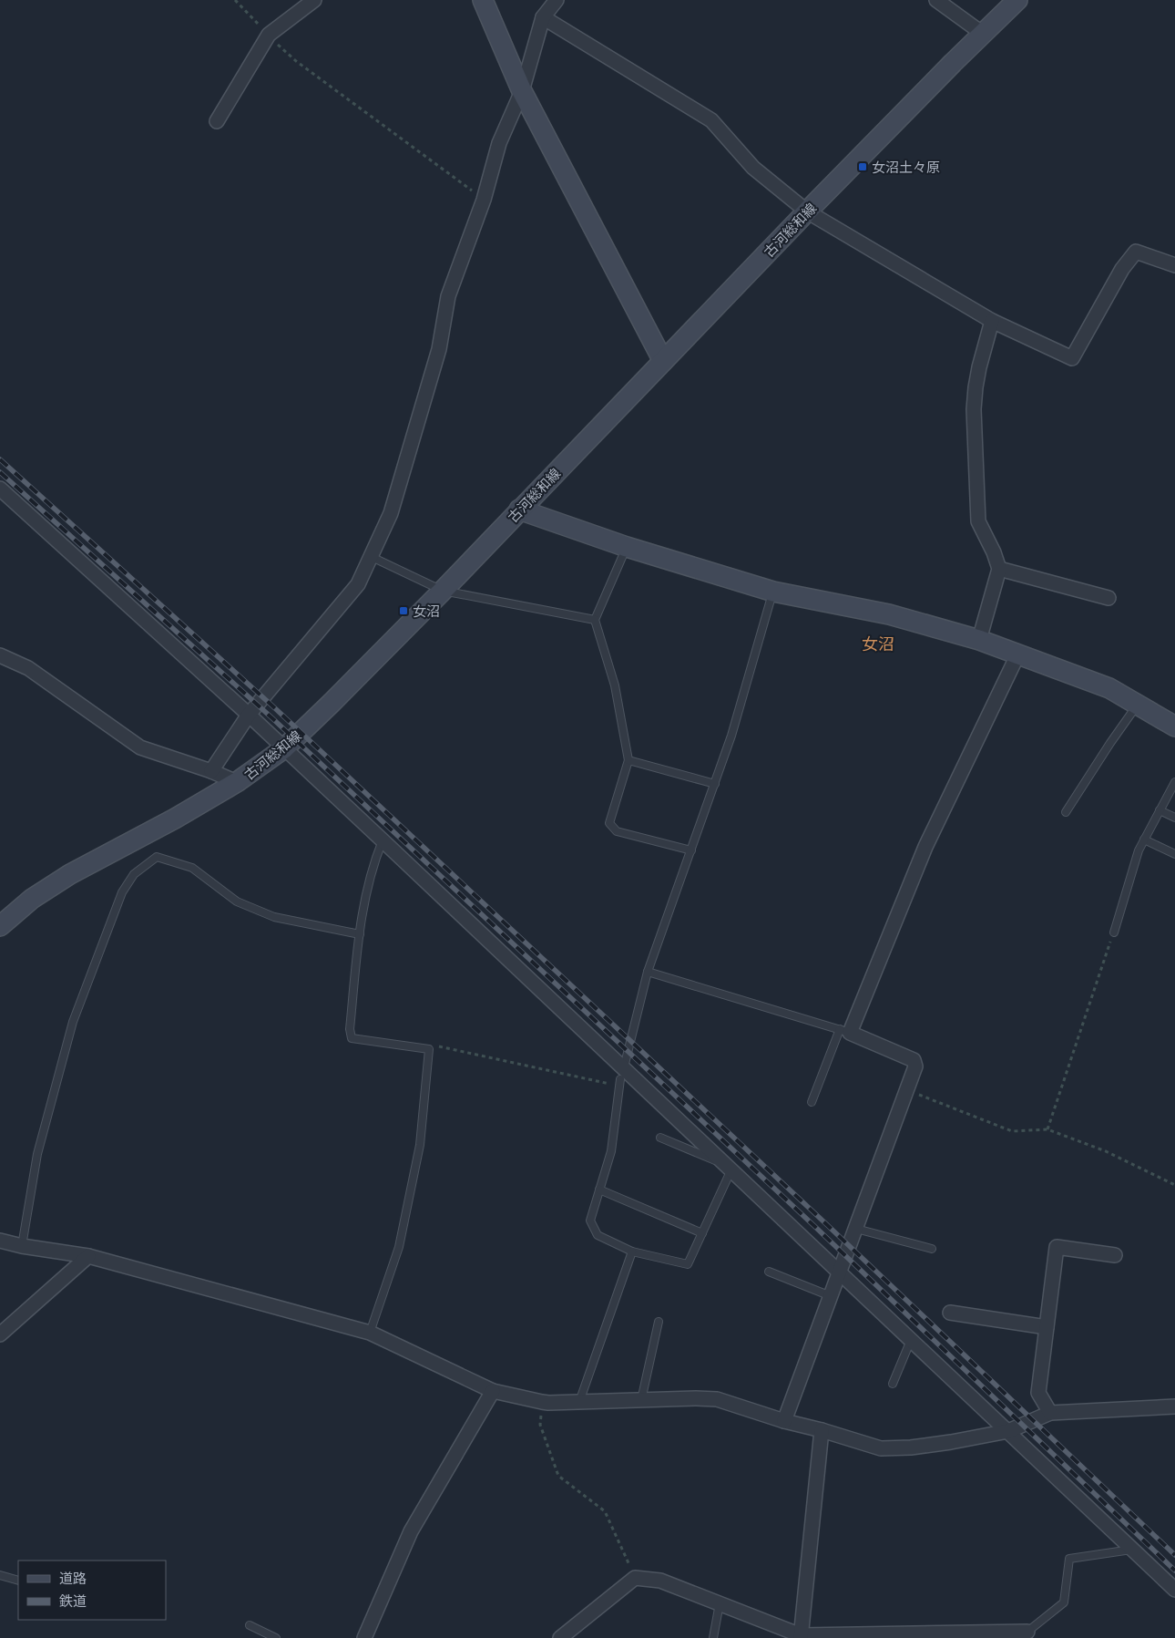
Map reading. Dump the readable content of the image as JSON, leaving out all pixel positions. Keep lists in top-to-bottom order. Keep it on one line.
{"streets":{"main road":["古河総和線"]},"districts":["女沼"],"places":{"transit":["女沼土々原","女沼"]},"legend":["道路","鉄道"]}
